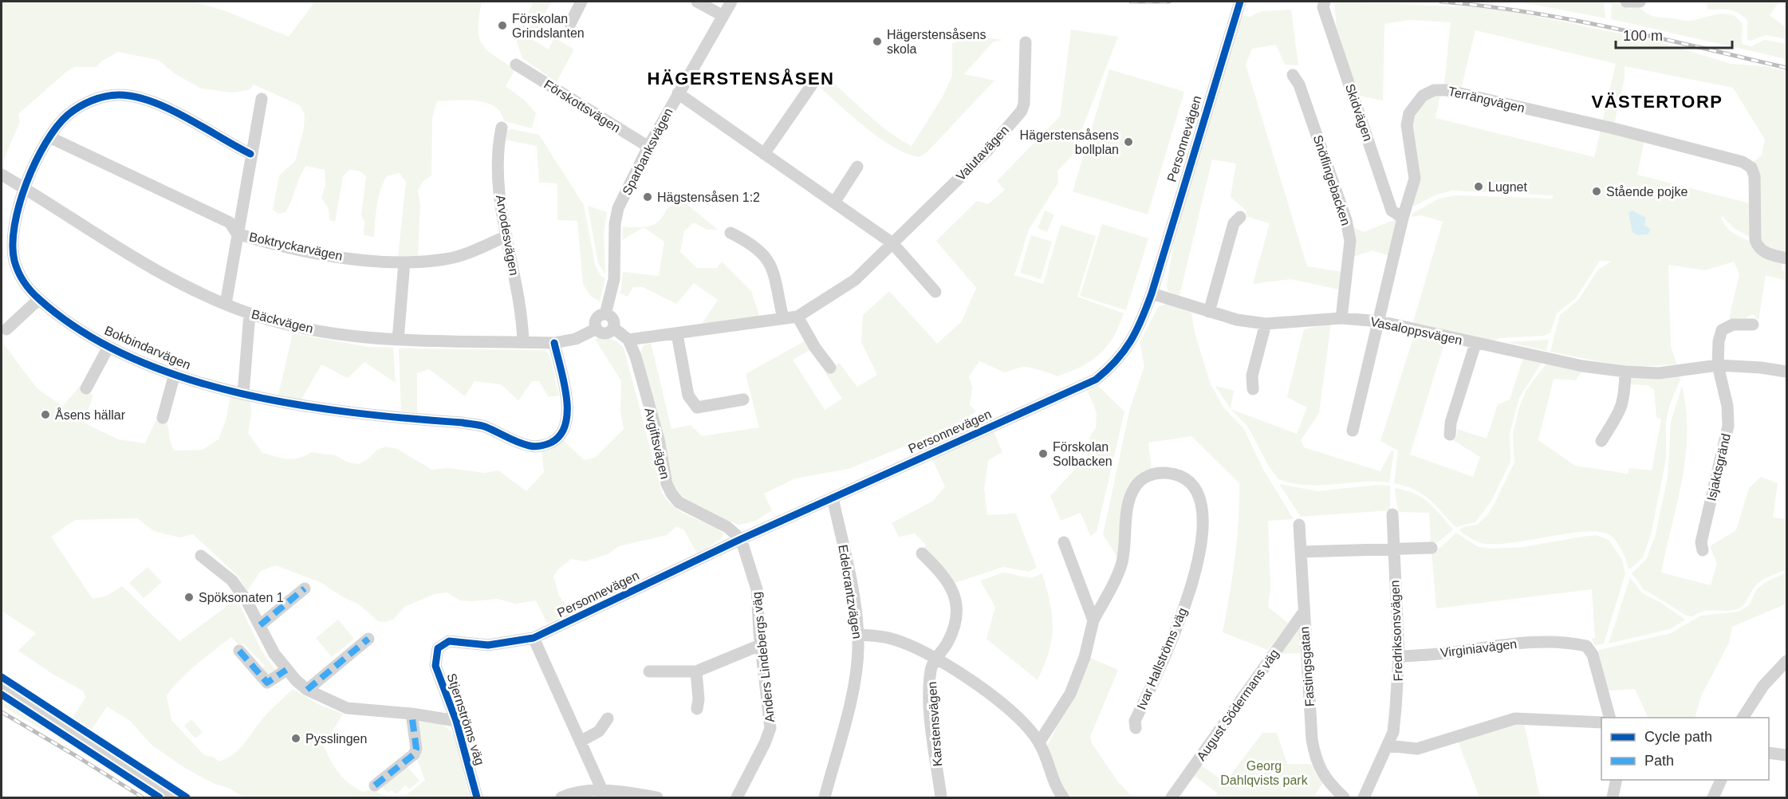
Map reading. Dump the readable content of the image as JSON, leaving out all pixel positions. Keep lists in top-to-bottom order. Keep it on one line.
{"streets":{"street":["Terrängvägen","Förskottsvägen","Skidvägen","Personnevägen","Sparbanksvägen","Valutavägen","Snöflingebacken","Arvodesvägen","Boktryckarvägen","Bäckvägen","Vasaloppsvägen","Bokbindarvägen","Avgiftsvägen","Isjaktsgränd","Edelcrantzvägen","Fredriksonsvägen","Virginiavägen","Anders Lindebergs väg","Ivar Hallströms väg","Fastingsgatan","August Södermans väg","Stjernströms väg","Karstensvägen"]},"crossings":[["Terrängvägen","Skidvägen"],["Terrängvägen","Vasaloppsvägen"],["Förskottsvägen","Sparbanksvägen"],["Personnevägen","Vasaloppsvägen"],["Personnevägen","Avgiftsvägen"],["Personnevägen","Edelcrantzvägen"],["Personnevägen","Anders Lindebergs väg"],["Personnevägen","Stjernströms väg"],["Sparbanksvägen","Bäckvägen"],["Valutavägen","Avgiftsvägen"],["Snöflingebacken","Vasaloppsvägen"],["Arvodesvägen","Boktryckarvägen"],["Arvodesvägen","Bäckvägen"],["Boktryckarvägen","Bokbindarvägen"],["Bäckvägen","Bokbindarvägen"],["Vasaloppsvägen","Isjaktsgränd"],["Avgiftsvägen","Anders Lindebergs väg"],["Fredriksonsvägen","Virginiavägen"],["Fastingsgatan","August Södermans väg"]],"districts":["HÄGERSTENSÅSEN","VÄSTERTORP"],"parks":["Georg Dahlqvists park"],"places":["Förskolan Grindslanten","Hägerstensåsens skola","Hägerstensåsens bollplan","Lugnet","Stående pojke","Hägstensåsen 1:2","Åsens hällar","Förskolan Solbacken","Spöksonaten 1","Pysslingen"],"legend":["Cycle path","Path"],"scale_bar":"100 m"}
